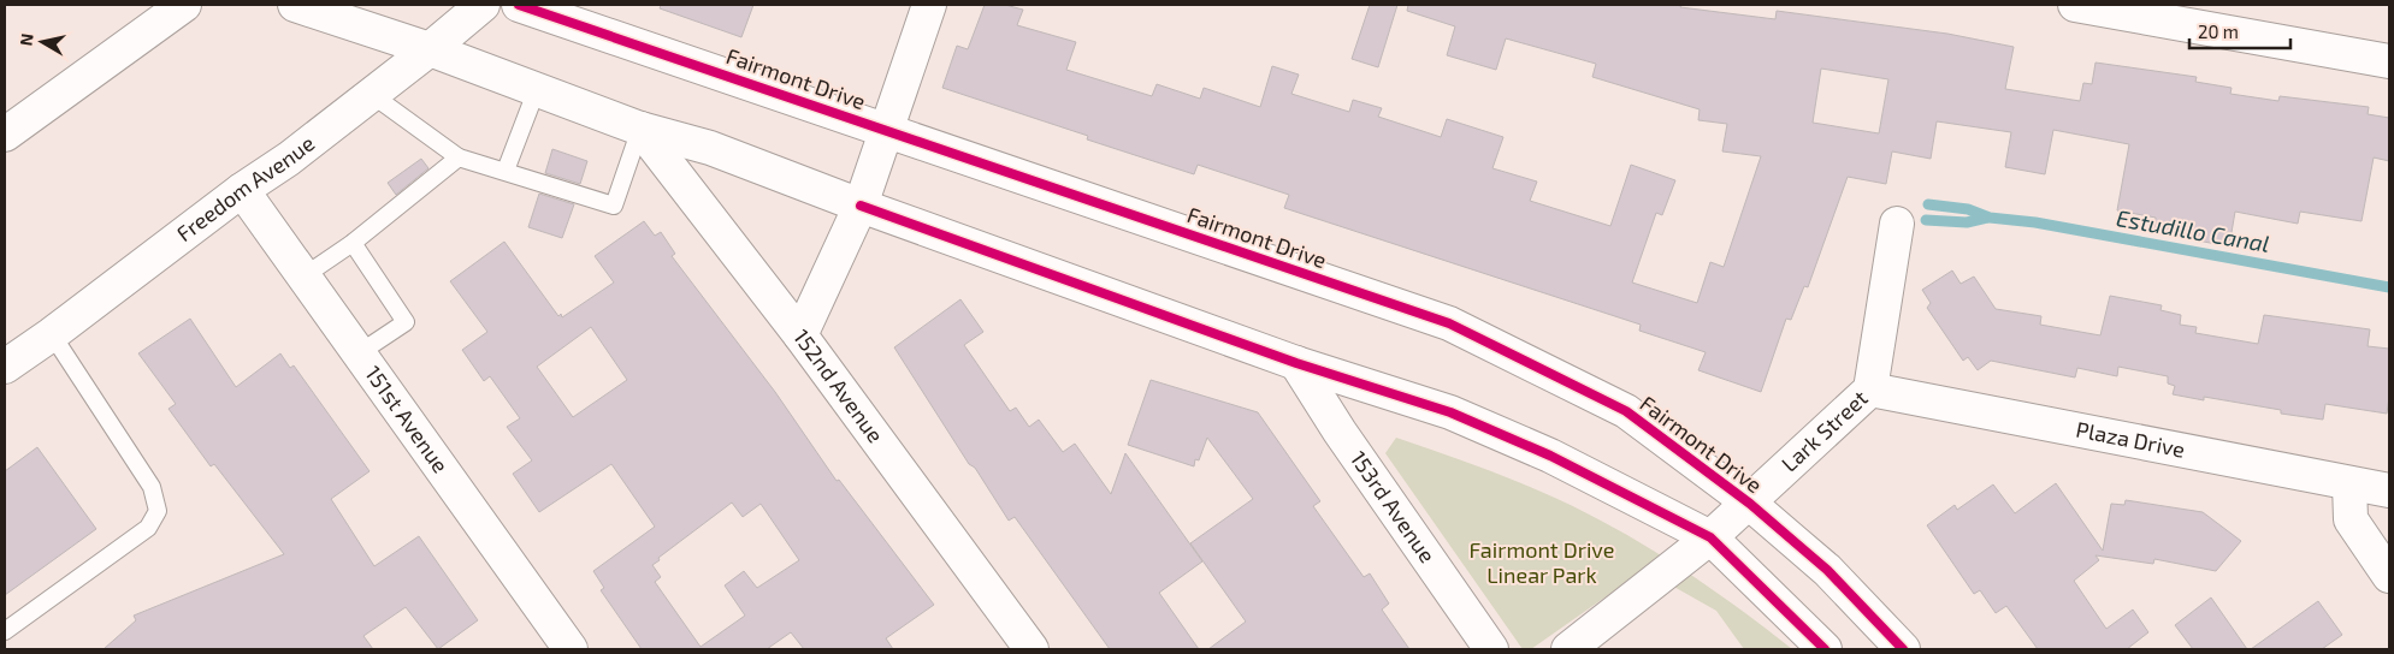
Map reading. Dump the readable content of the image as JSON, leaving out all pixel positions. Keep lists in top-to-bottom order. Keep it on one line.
{"streets":{"main road":["Fairmont Drive","Freedom Avenue","152nd Avenue","151st Avenue","Lark Street","Plaza Drive","153rd Avenue"]},"crossings":[["Fairmont Drive","Lark Street"],["Freedom Avenue","151st Avenue"],["Lark Street","Plaza Drive"]],"water":["Estudillo Canal"],"parks":["Fairmont Drive Linear Park"],"scale_bar":"20 m","north":"left"}
